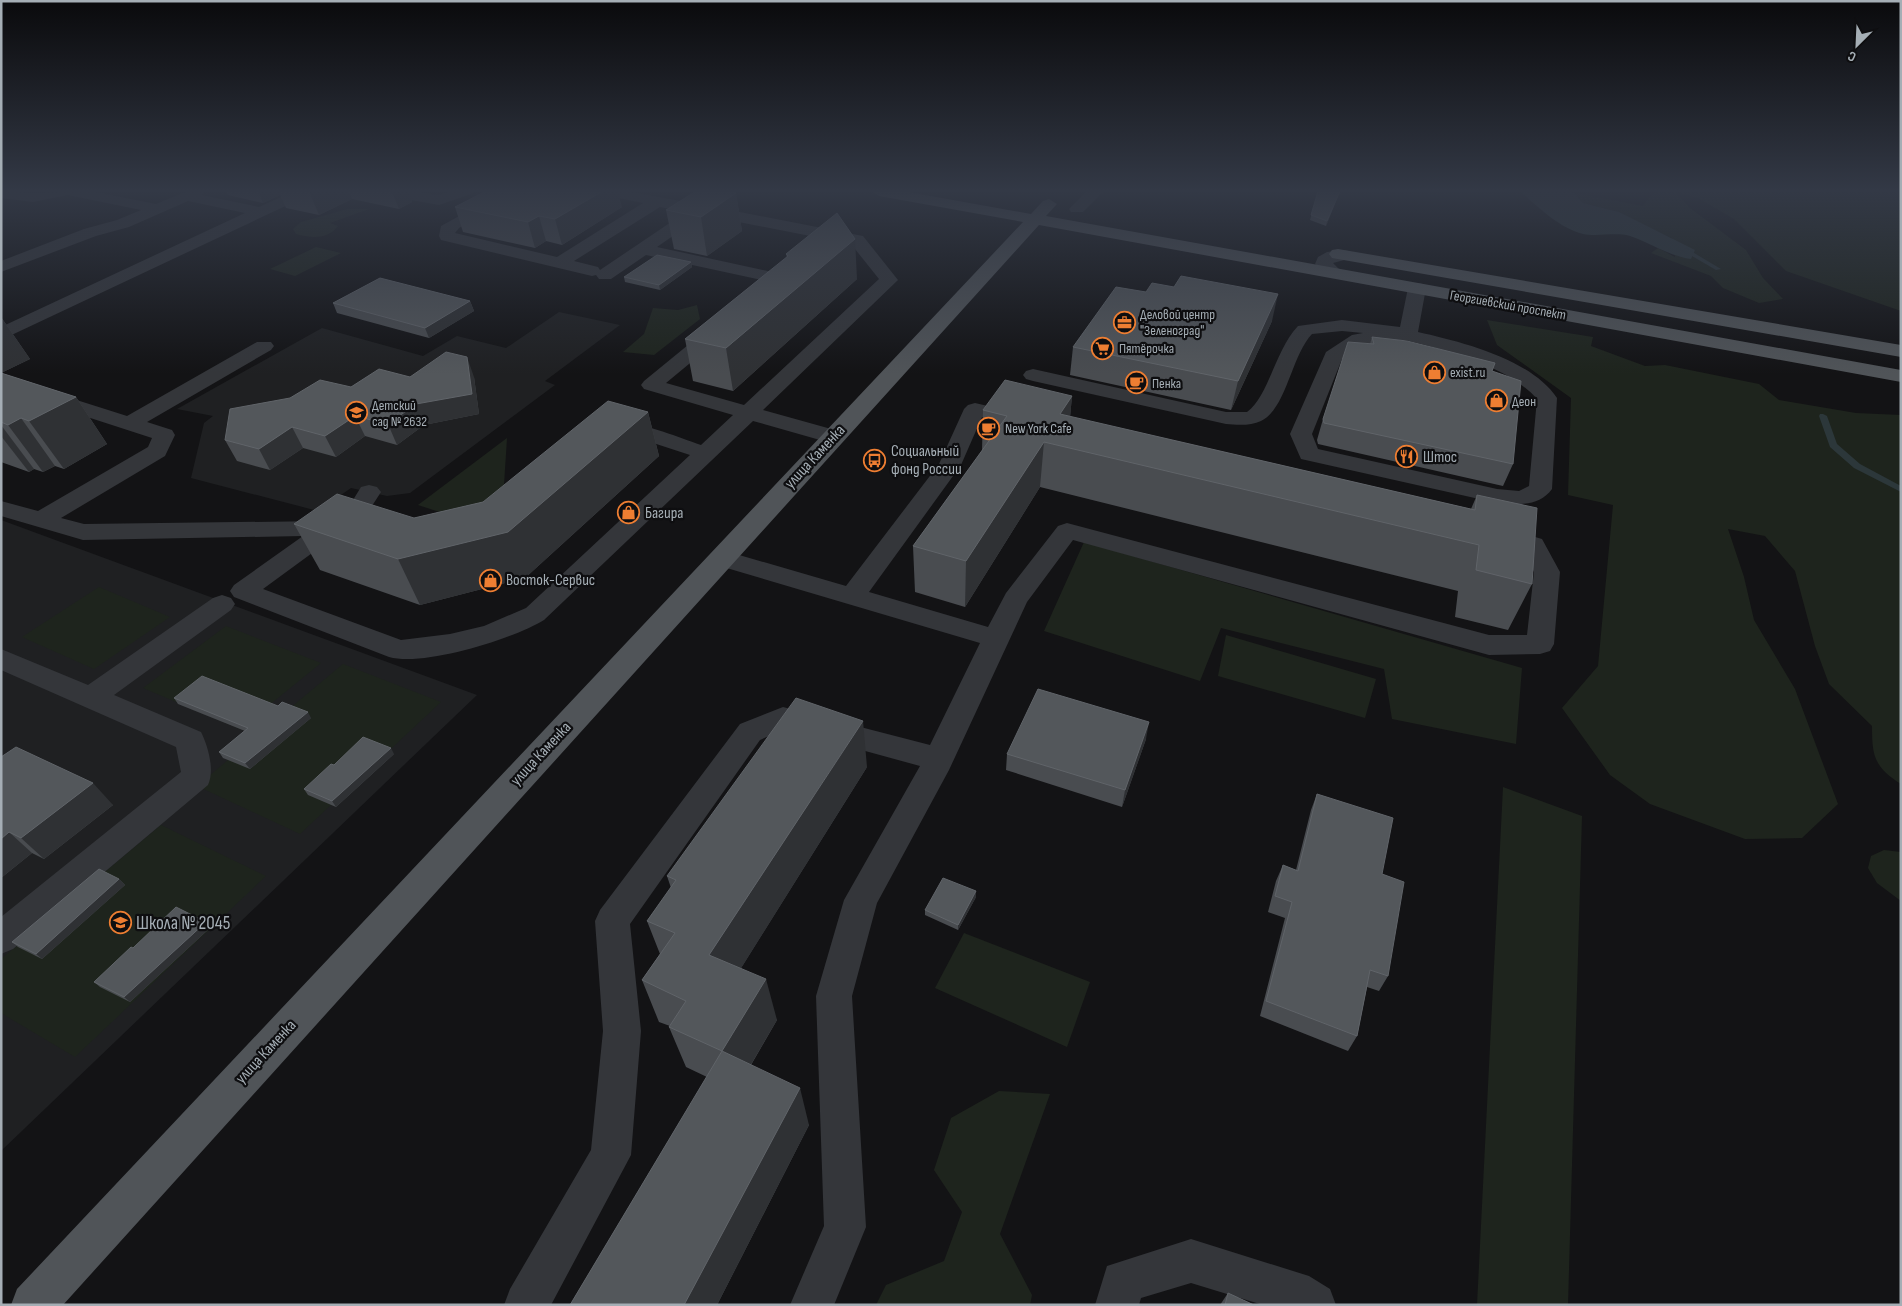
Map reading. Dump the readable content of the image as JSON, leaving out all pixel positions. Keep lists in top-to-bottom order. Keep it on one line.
{"streets":{"main road":["Георгиевский проспект","улица Каменка"]},"places":{"office":["Деловой центр \"Зеленоград\""],"supermarket":["Пятёрочка"],"shop":["exist.ru","Деон","Багира","Восток-Сервис"],"cafe":["Пенка","New York Cafe"],"school or university":["Детский сад № 2632","Школа № 2045"],"restaurant":["Штос"],"bus stop":["Социальный фонд России"]},"north":"bottom left"}
